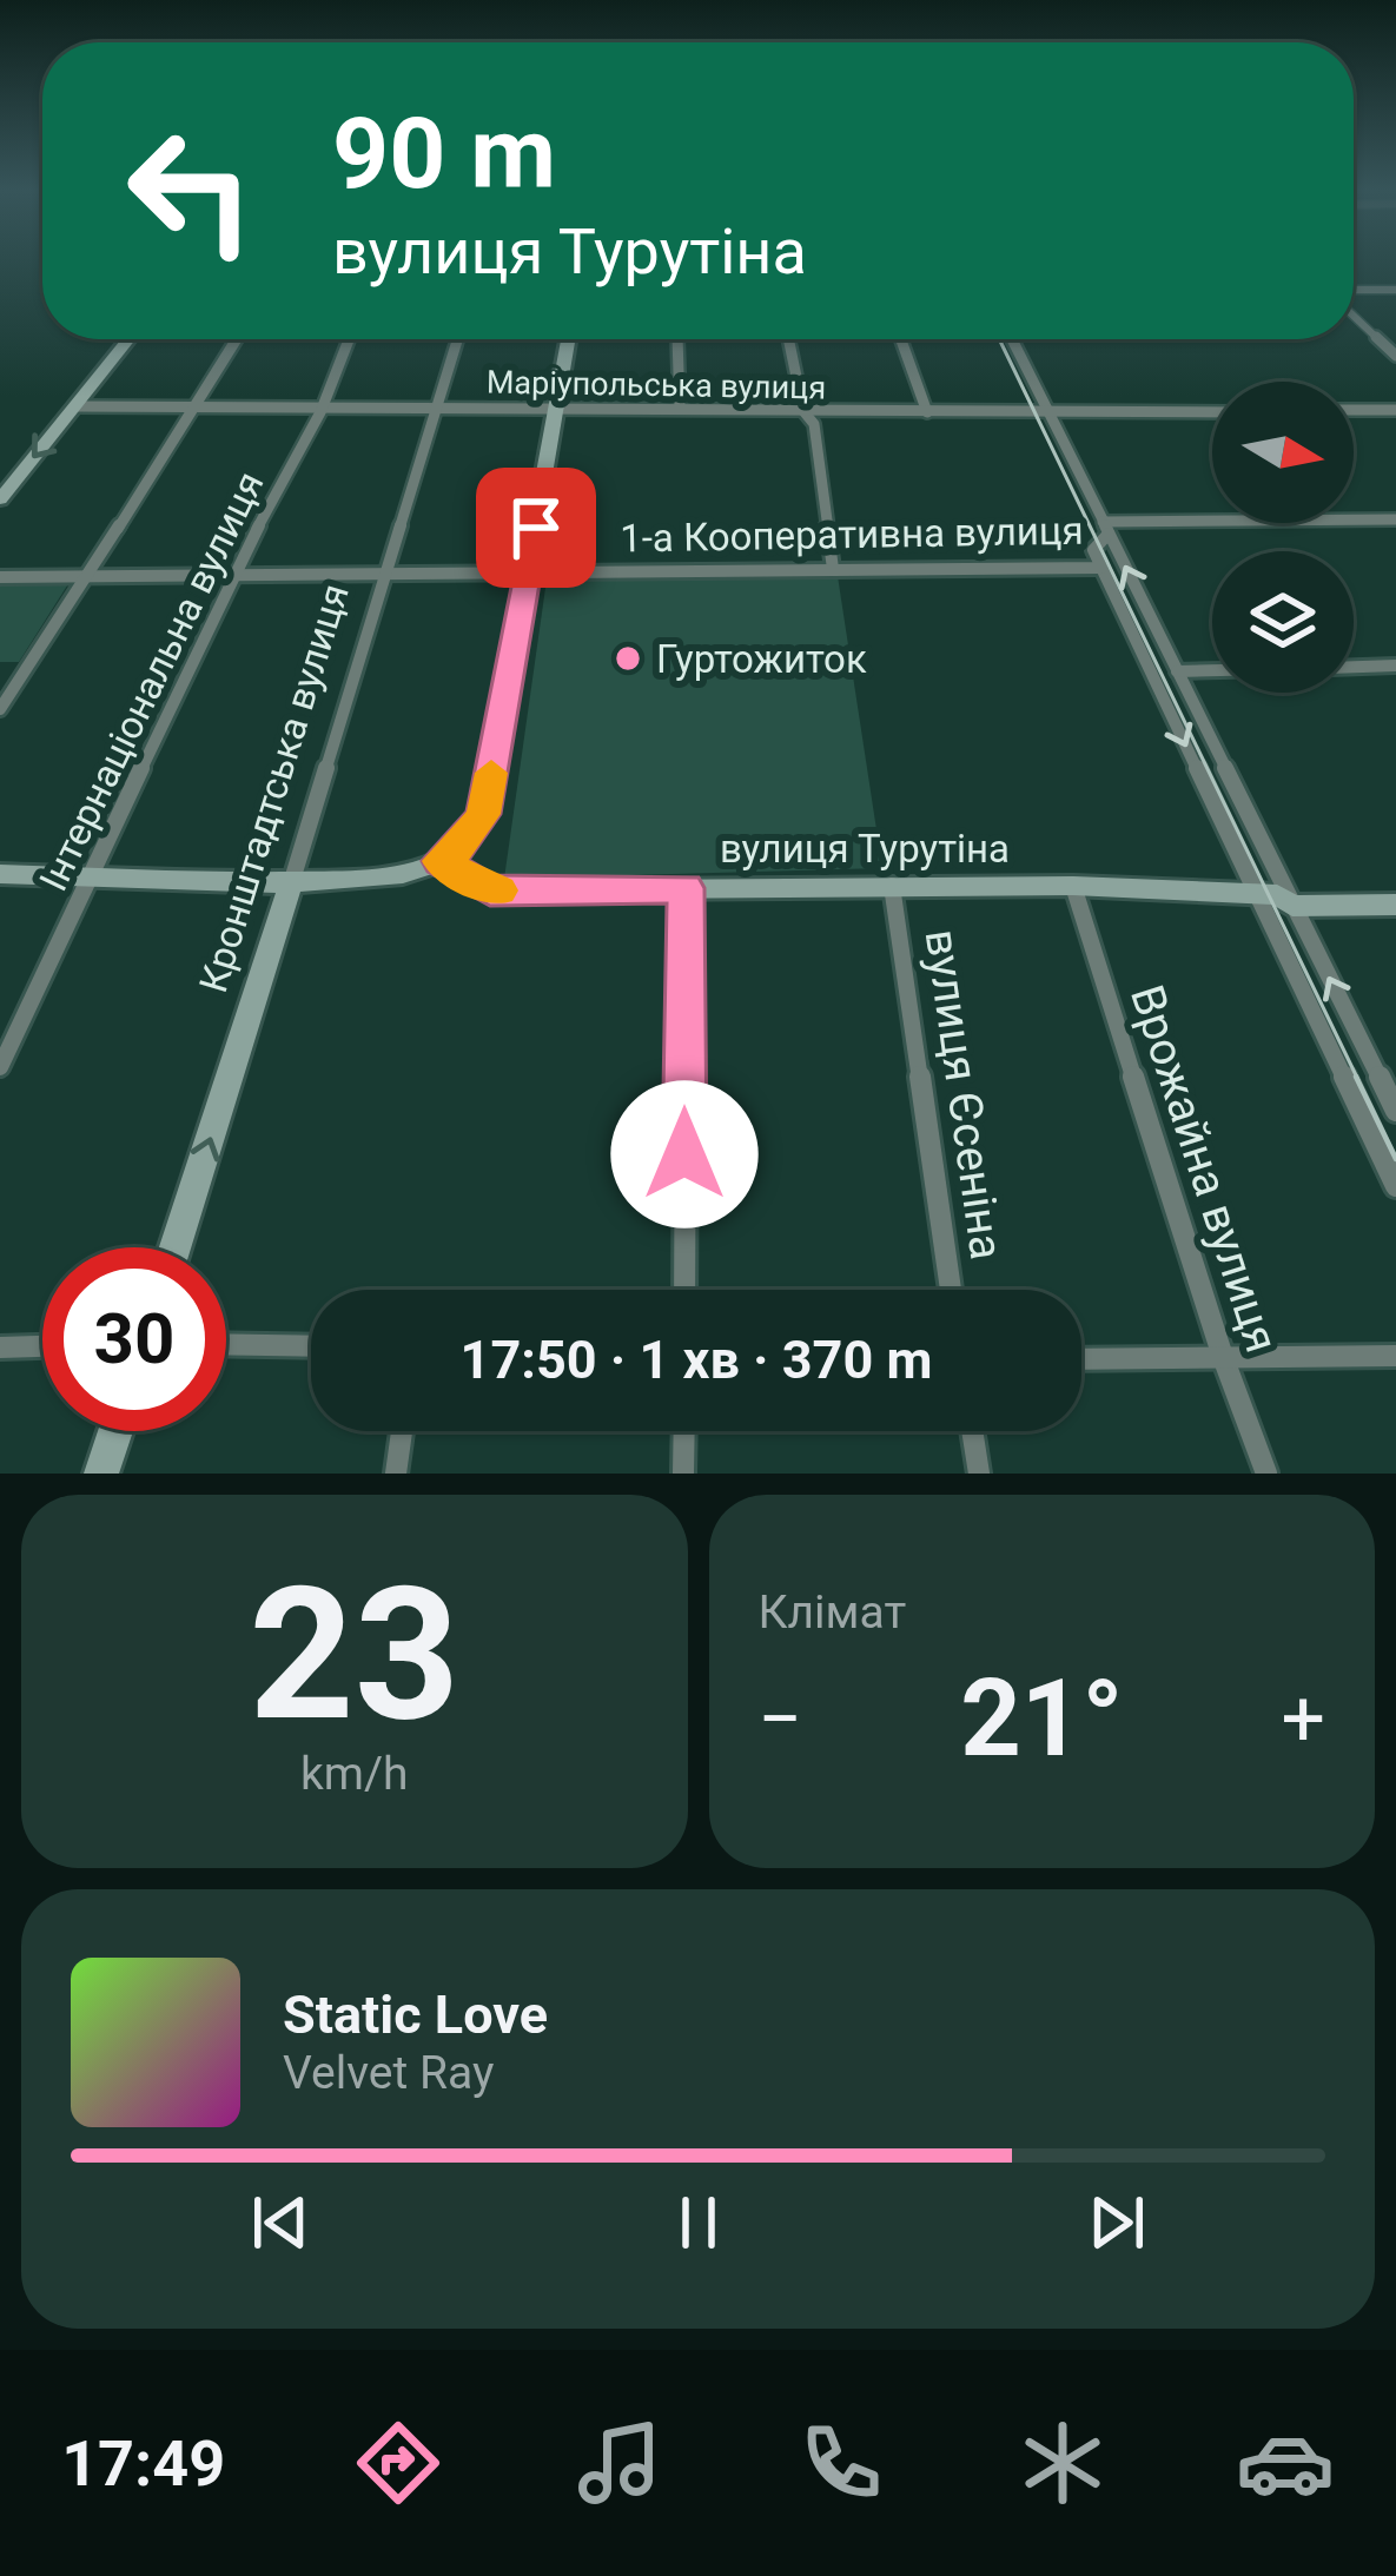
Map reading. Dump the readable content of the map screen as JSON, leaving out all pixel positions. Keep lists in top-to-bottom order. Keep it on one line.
{"streets":{"street":["Маріупольська вулиця","1-а Кооперативна вулиця","Інтернаціональна вулиця","Кронштадтська вулиця","вулиця Турутіна","вулиця Єсеніна","Врожайна вулиця"]},"crossings":[["Маріупольська вулиця","Інтернаціональна вулиця"],["Маріупольська вулиця","Кронштадтська вулиця"],["1-а Кооперативна вулиця","Інтернаціональна вулиця"],["1-а Кооперативна вулиця","Кронштадтська вулиця"],["вулиця Турутіна","вулиця Єсеніна"],["вулиця Турутіна","Врожайна вулиця"]],"one_way":["Кронштадтська вулиця"],"places":["Гуртожиток"],"north":"right","page":{"turn":["90 m","вулиця Турутіна"],"limit":"30","trip":"17:50 · 1 хв · 370 m","tile":[["23","km/h"],"Клімат"],"heat":["−","21°","+"],"song":["Static Love","Velvet Ray"],"tabs":"17:49"}}
